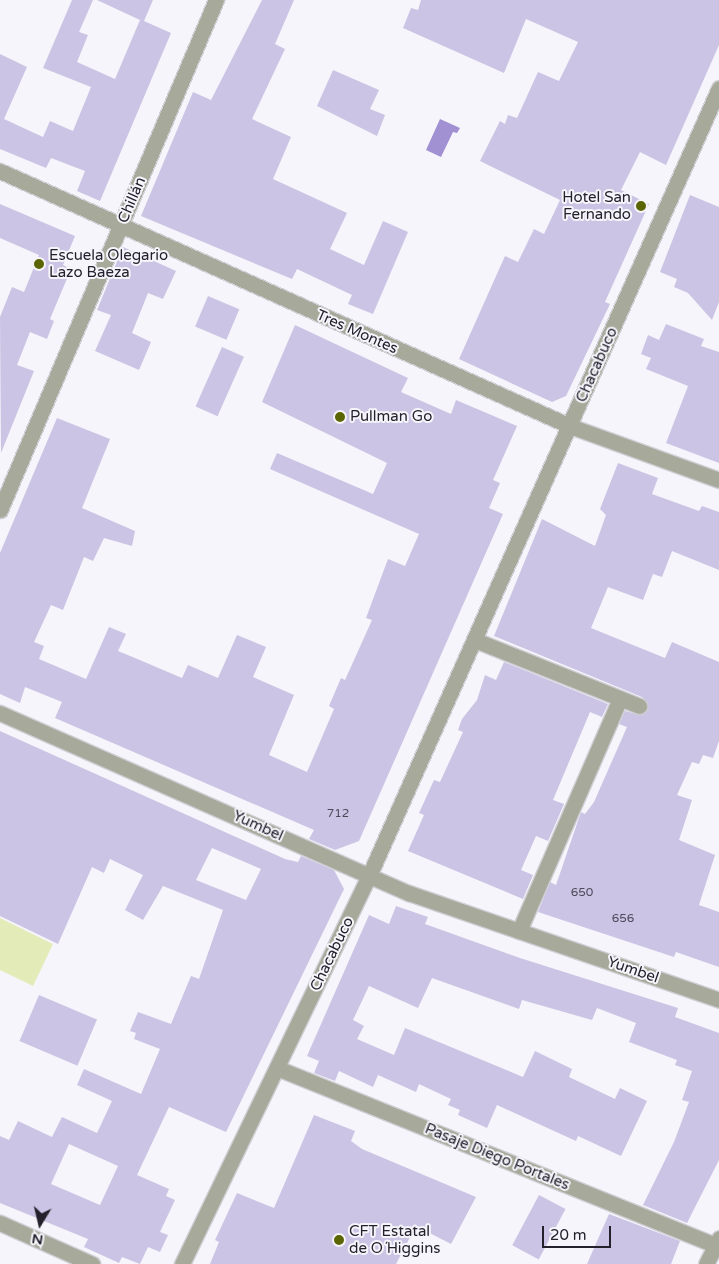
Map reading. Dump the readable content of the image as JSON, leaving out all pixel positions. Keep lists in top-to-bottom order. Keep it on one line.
{"streets":{"street":["Chillán","Tres Montes","Chacabuco","Yumbel","Pasaje Diego Portales"]},"crossings":[["Chillán","Tres Montes"],["Tres Montes","Chacabuco"],["Chacabuco","Yumbel"],["Chacabuco","Pasaje Diego Portales"]],"places":["Hotel San Fernando","Escuela Olegario Lazo Baeza","Pullman Go","CFT Estatal de O´Higgins"],"house_numbers":["712","650","656"],"scale_bar":"20 m","north":"bottom"}
